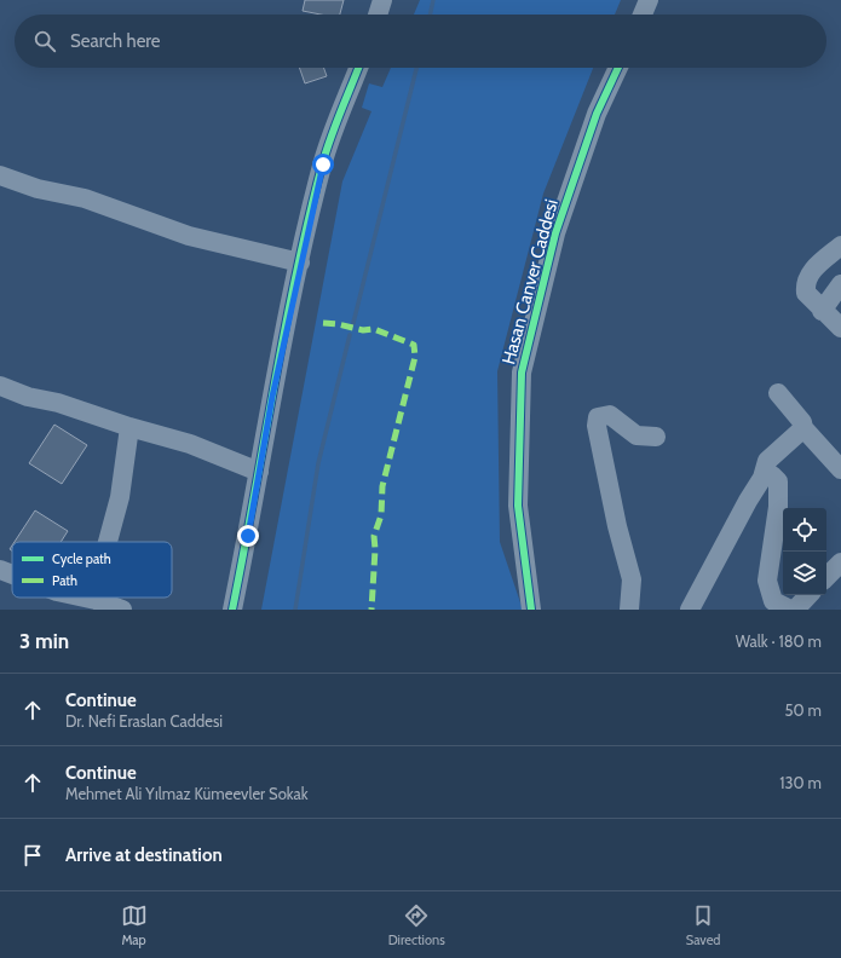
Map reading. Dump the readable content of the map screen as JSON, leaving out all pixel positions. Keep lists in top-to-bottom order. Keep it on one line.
{"streets":{"street":["Hasan Canver Caddesi"]},"legend":["Cycle path","Path"],"page":{"search":"Search here","heading":["3 min","Walk · 180 m"],"list":[["Continue","Dr. Nefi Eraslan Caddesi","50 m"],["Continue","Mehmet Ali Yılmaz Kümeevler Sokak","130 m"],"Arrive at destination"],"nav":["Map","Directions","Saved"]}}
